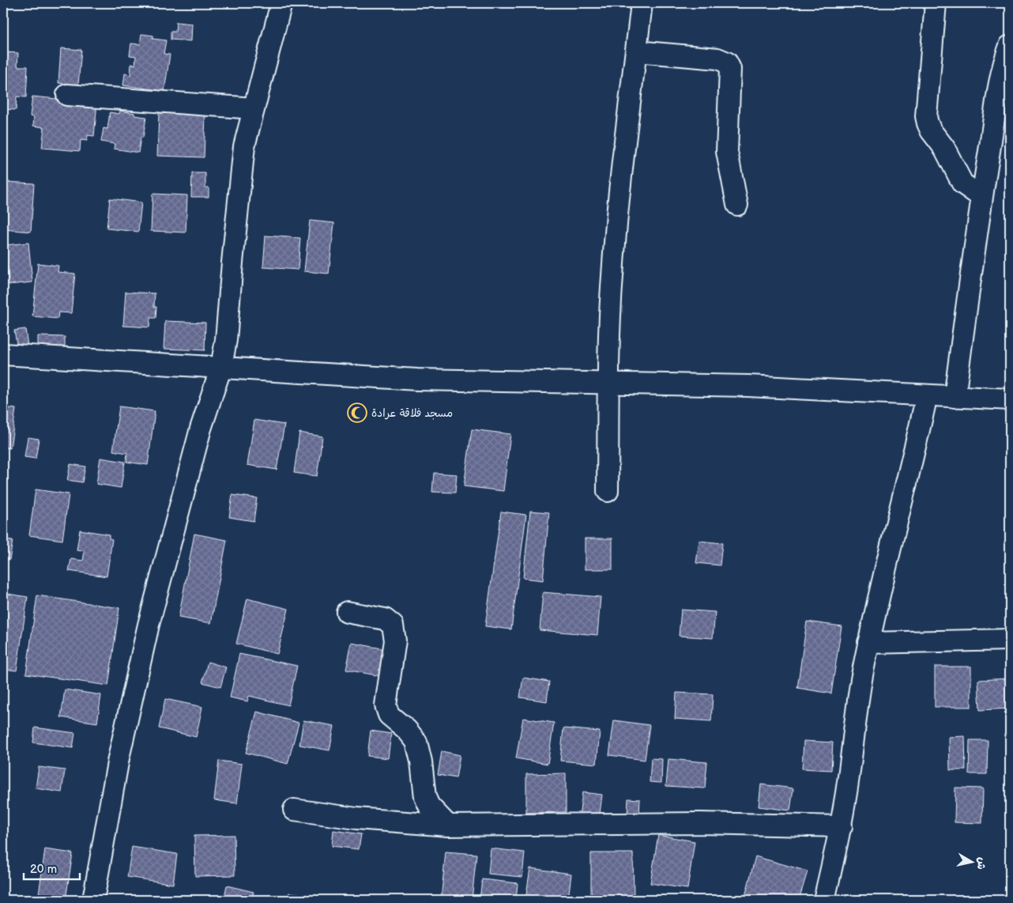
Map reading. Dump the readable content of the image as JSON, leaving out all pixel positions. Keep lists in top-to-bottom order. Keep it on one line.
{"places":{"mosque":["مسجد فلاقة عرادة"]},"scale_bar":"20 m","north":"right"}
